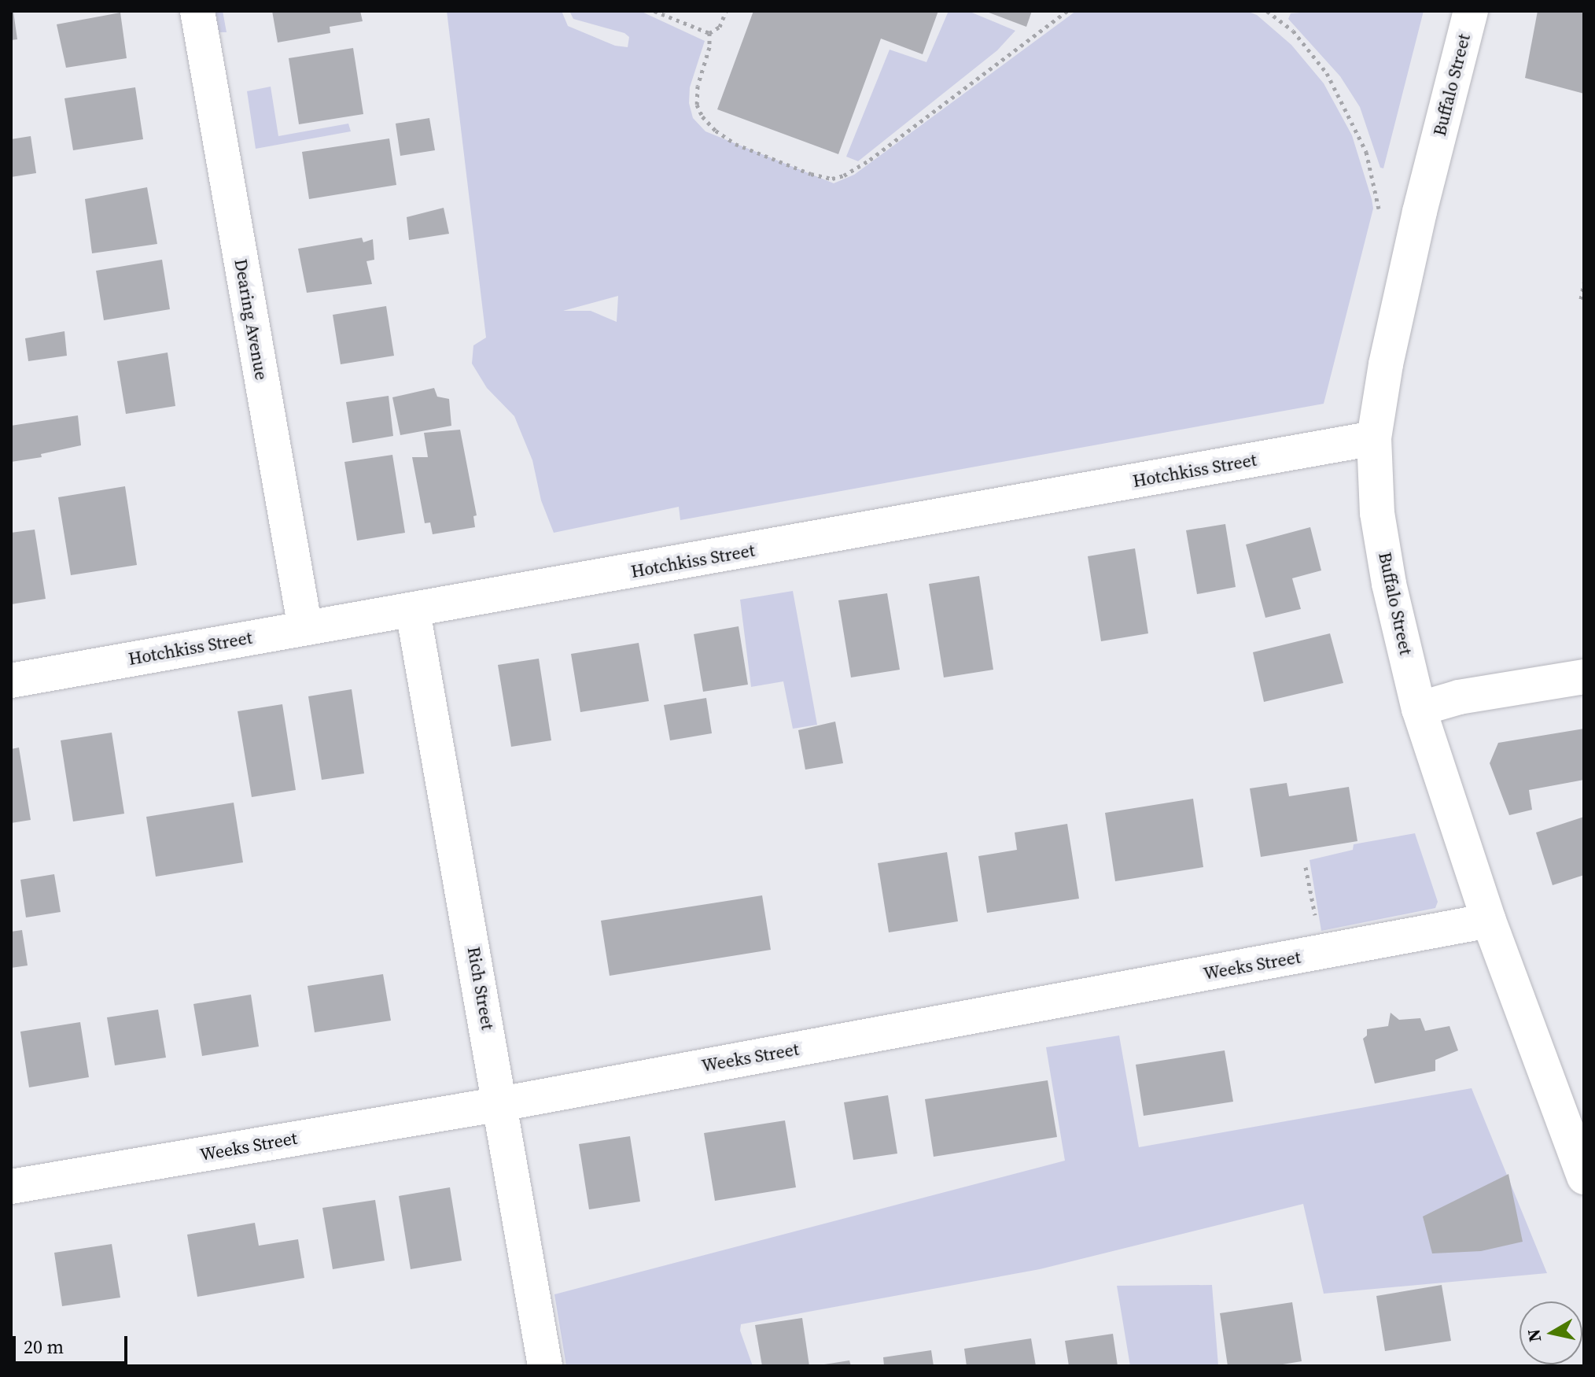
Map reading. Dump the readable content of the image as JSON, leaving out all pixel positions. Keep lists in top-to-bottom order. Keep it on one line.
{"streets":{"street":["Buffalo Street","Dearing Avenue","Hotchkiss Street","Weeks Street","Rich Street"]},"crossings":[["Buffalo Street","Hotchkiss Street"],["Buffalo Street","Weeks Street"],["Dearing Avenue","Hotchkiss Street"],["Hotchkiss Street","Rich Street"],["Weeks Street","Rich Street"]],"scale_bar":"20 m","north":"left"}
